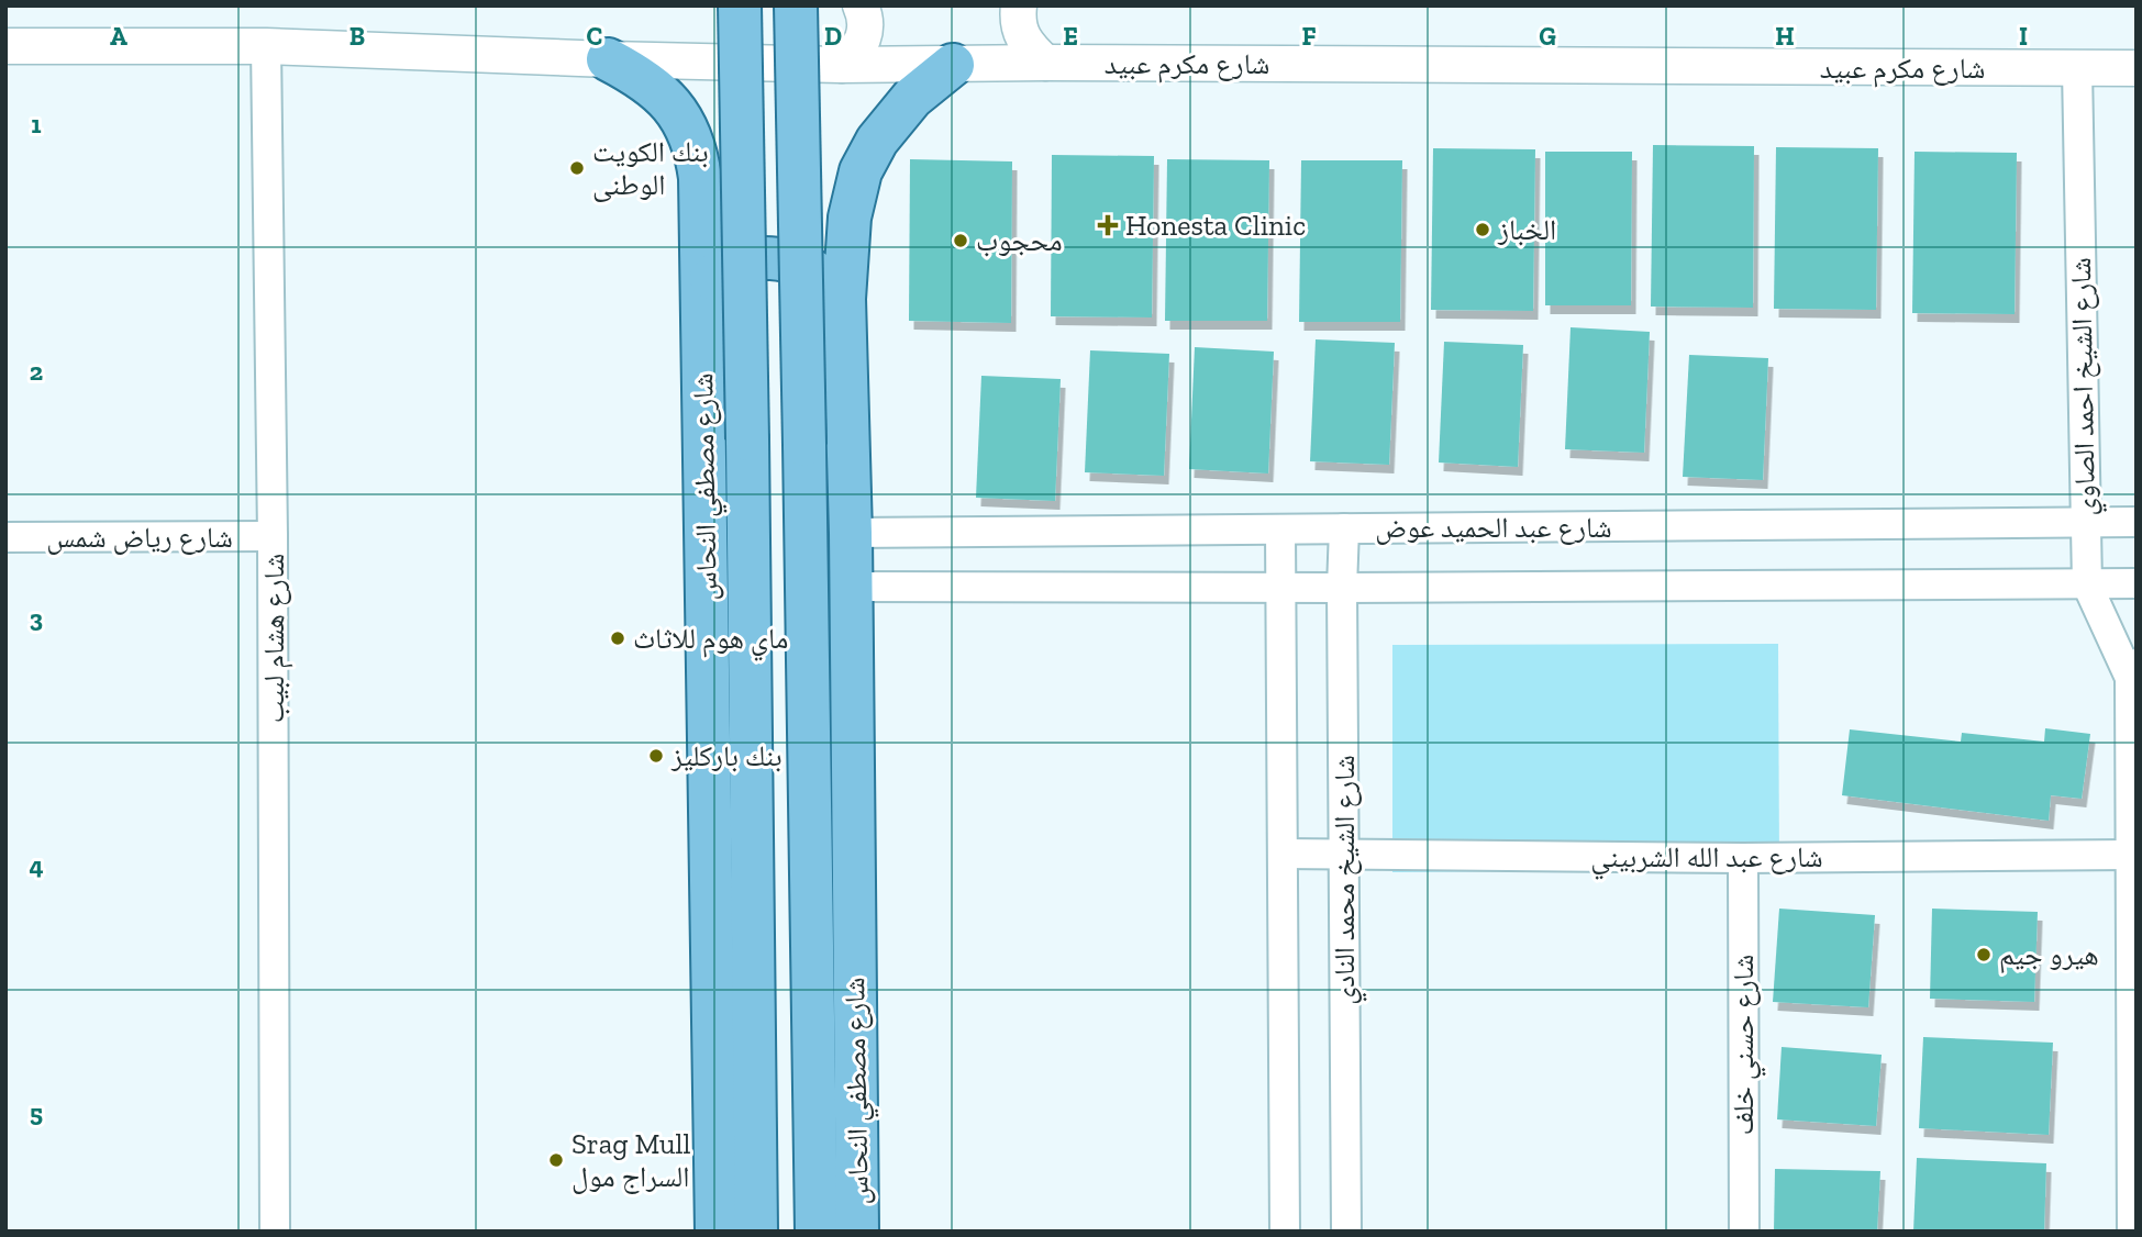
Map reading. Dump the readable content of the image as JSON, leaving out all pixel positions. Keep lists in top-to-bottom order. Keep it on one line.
{"streets":{"main road":["شارع مصطفي النحاس"],"street":["شارع مكرم عبيد","شارع الشيخ احمد الصاوي","شارع عبد الحميد عوض","شارع رياض شمس","شارع هشام لبيب","شارع عبد الله الشربيني","شارع الشيخ محمد النادي","شارع حسني خلف"]},"crossings":[["شارع مكرم عبيد","شارع الشيخ احمد الصاوي"],["شارع مكرم عبيد","شارع مصطفي النحاس"],["شارع مكرم عبيد","شارع هشام لبيب"],["شارع الشيخ احمد الصاوي","شارع عبد الحميد عوض"],["شارع مصطفي النحاس","شارع عبد الحميد عوض"],["شارع عبد الحميد عوض","شارع الشيخ محمد النادي"],["شارع رياض شمس","شارع هشام لبيب"],["شارع عبد الله الشربيني","شارع الشيخ محمد النادي"],["شارع عبد الله الشربيني","شارع حسني خلف"]],"places":{"other":["بنك الكويت الوطنى","الخباز","محجوب","ماي هوم للاثاث","بنك باركليز","هيرو جيم","Srag Mull السراج مول"],"health":["Honesta Clinic"]},"grid":{"columns":["A","B","C","D","E","F","G","H","I"],"rows":["1","2","3","4","5"]}}
